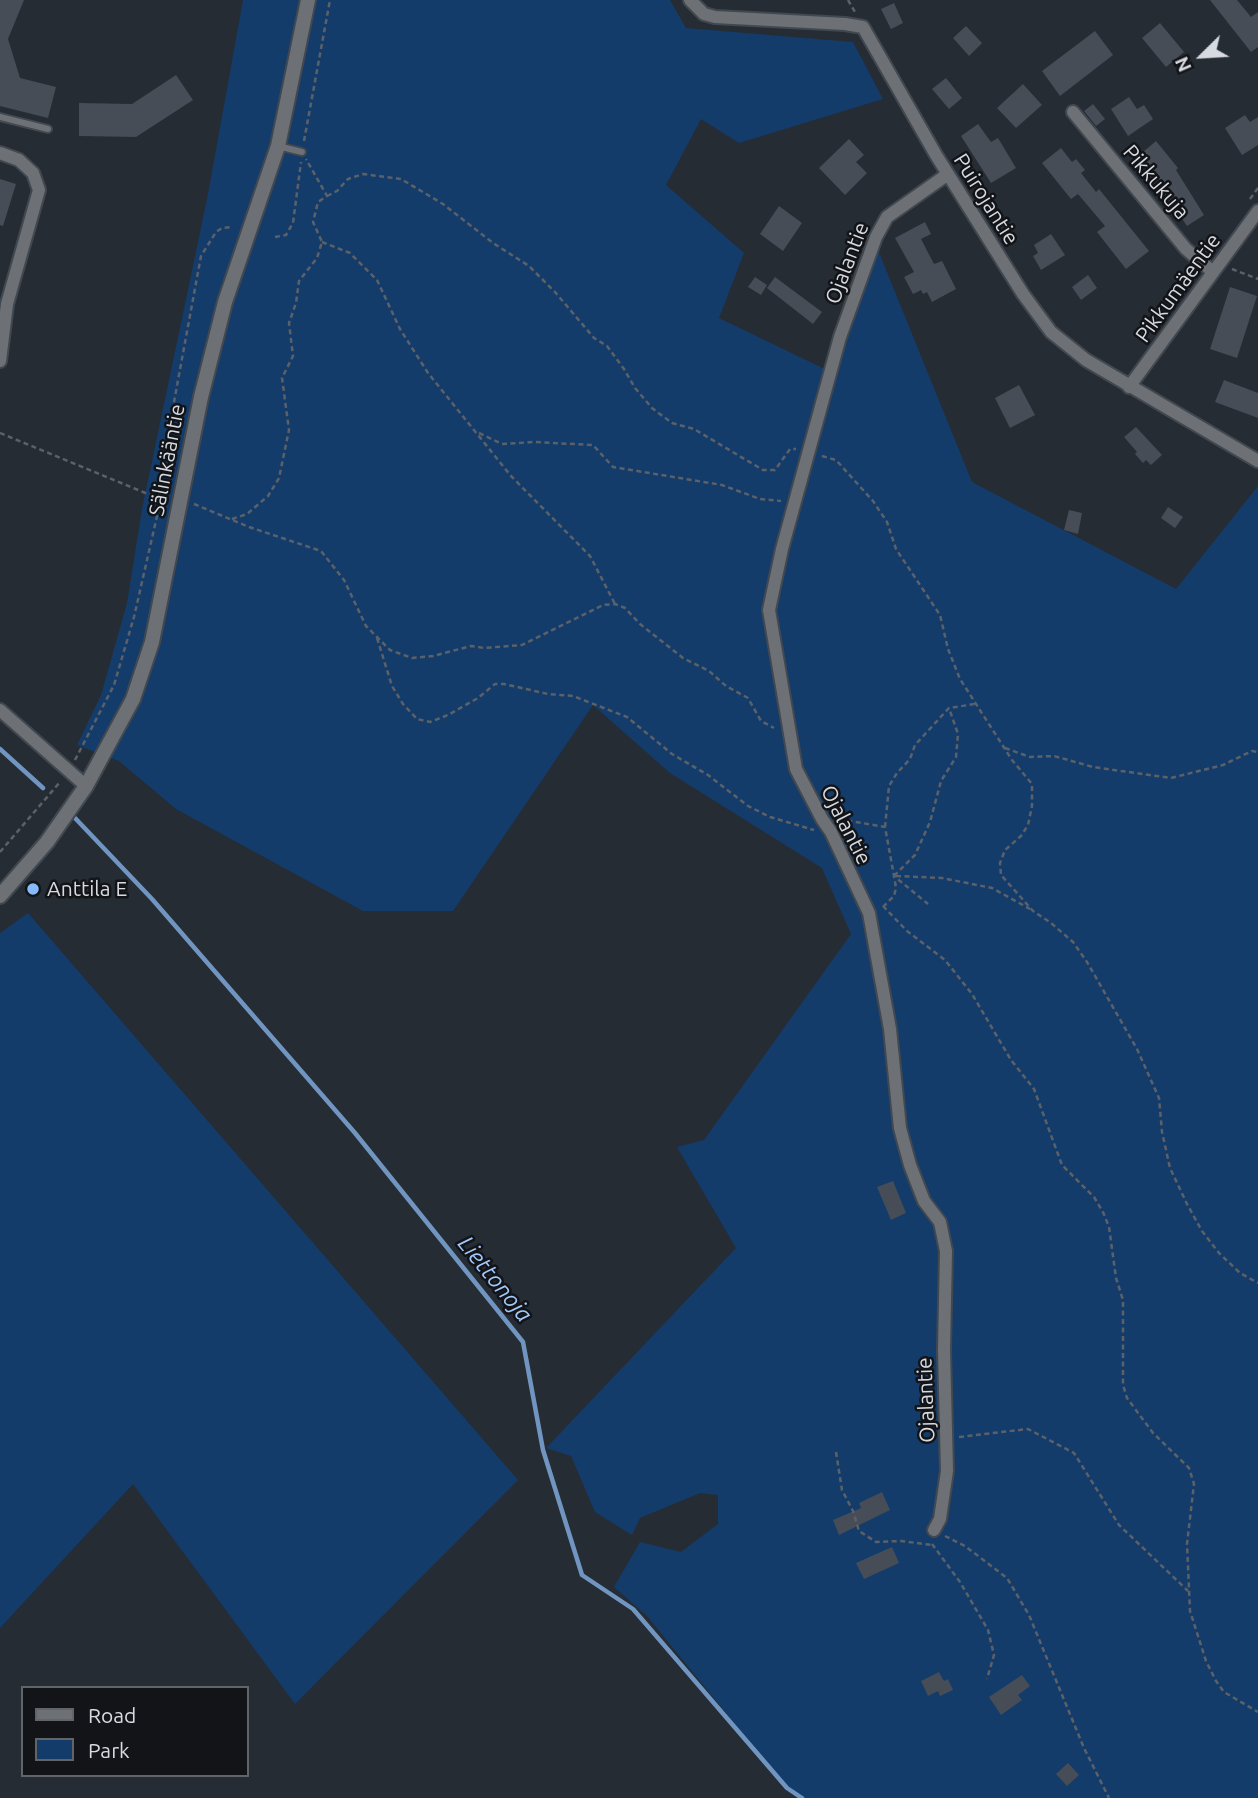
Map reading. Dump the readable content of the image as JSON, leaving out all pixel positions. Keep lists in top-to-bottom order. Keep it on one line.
{"streets":{"street":["Pikkukuja","Puirojantie","Ojalantie","Pikkumäentie","Sälinkääntie"]},"crossings":[["Pikkukuja","Pikkumäentie"],["Puirojantie","Ojalantie"],["Puirojantie","Pikkumäentie"]],"water":["Liettonoja"],"places":["Anttila E"],"legend":["Road","Park"],"north":"bottom left"}
